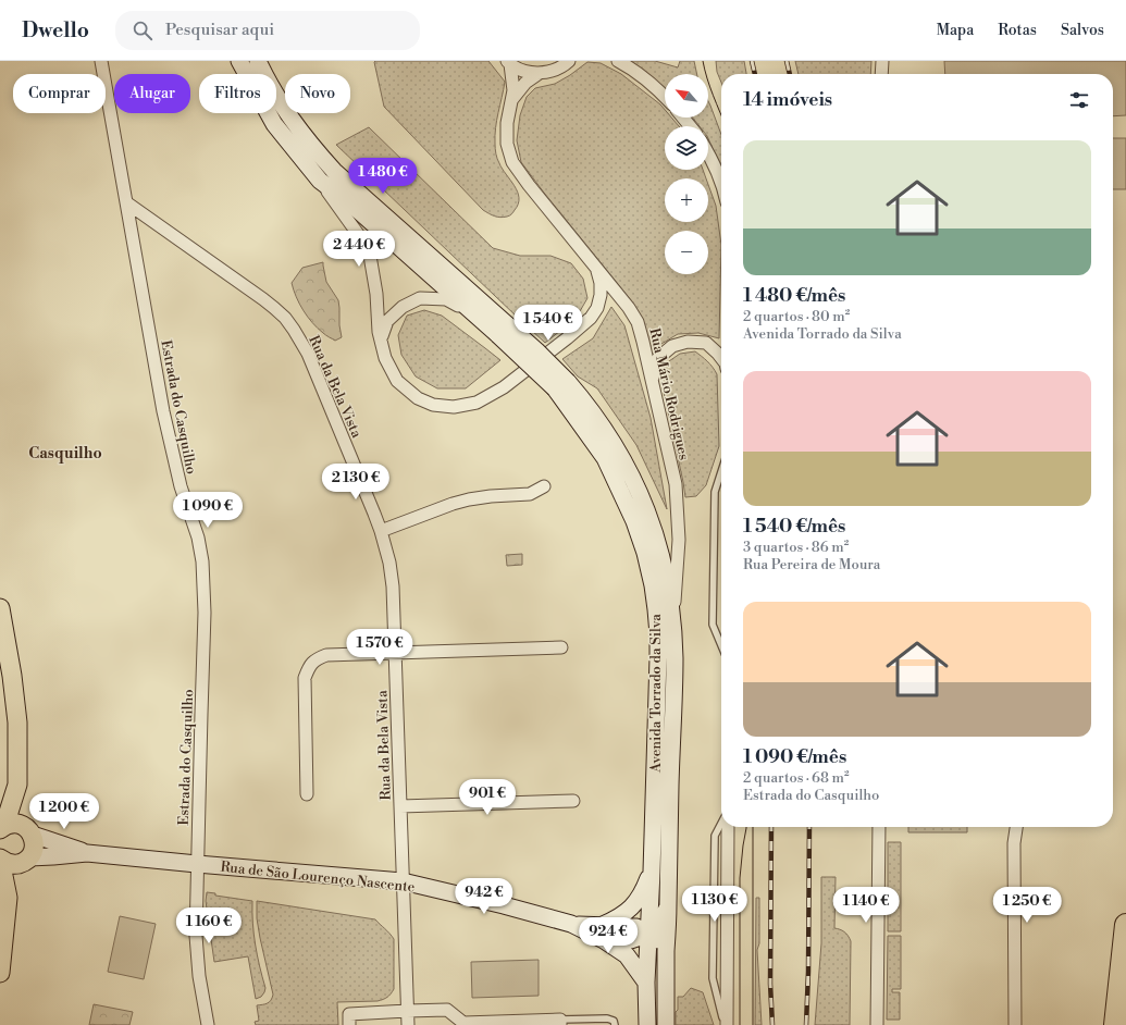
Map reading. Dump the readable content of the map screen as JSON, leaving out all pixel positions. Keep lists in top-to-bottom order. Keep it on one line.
{"streets":{"main road":["Avenida Torrado da Silva","Rua de São Lourenço Nascente"],"street":["Rua da Bela Vista","Rua Mário Rodrigues","Estrada do Casquilho"]},"crossings":[["Rua da Bela Vista","Estrada do Casquilho"],["Rua da Bela Vista","Rua de São Lourenço Nascente"],["Rua Mário Rodrigues","Avenida Torrado da Silva"],["Estrada do Casquilho","Rua de São Lourenço Nascente"],["Avenida Torrado da Silva","Rua de São Lourenço Nascente"]],"districts":["Casquilho"],"north":"top left","page":{"header":"Dwello","search":"Pesquisar aqui","nav":["Mapa","Rotas","Salvos"],"map_buttons":["+","−"],"chip":["Comprar","Alugar","Filtros","Novo"],"heading":"14 imóveis","list":[{"name":"1 480 €/mês","note":"2 quartos · 80 m² · Avenida Torrado da Silva"},{"name":"1 540 €/mês","note":"3 quartos · 86 m² · Rua Pereira de Moura"},{"name":"1 090 €/mês","note":"2 quartos · 68 m² · Estrada do Casquilho"}],"price":["1 480 €","2 440 €","1 540 €","2 130 €","1 090 €","1 570 €","901 €","1 200 €","942 €","1 130 €","1 140 €","1 250 €","1 160 €","924 €"]}}
